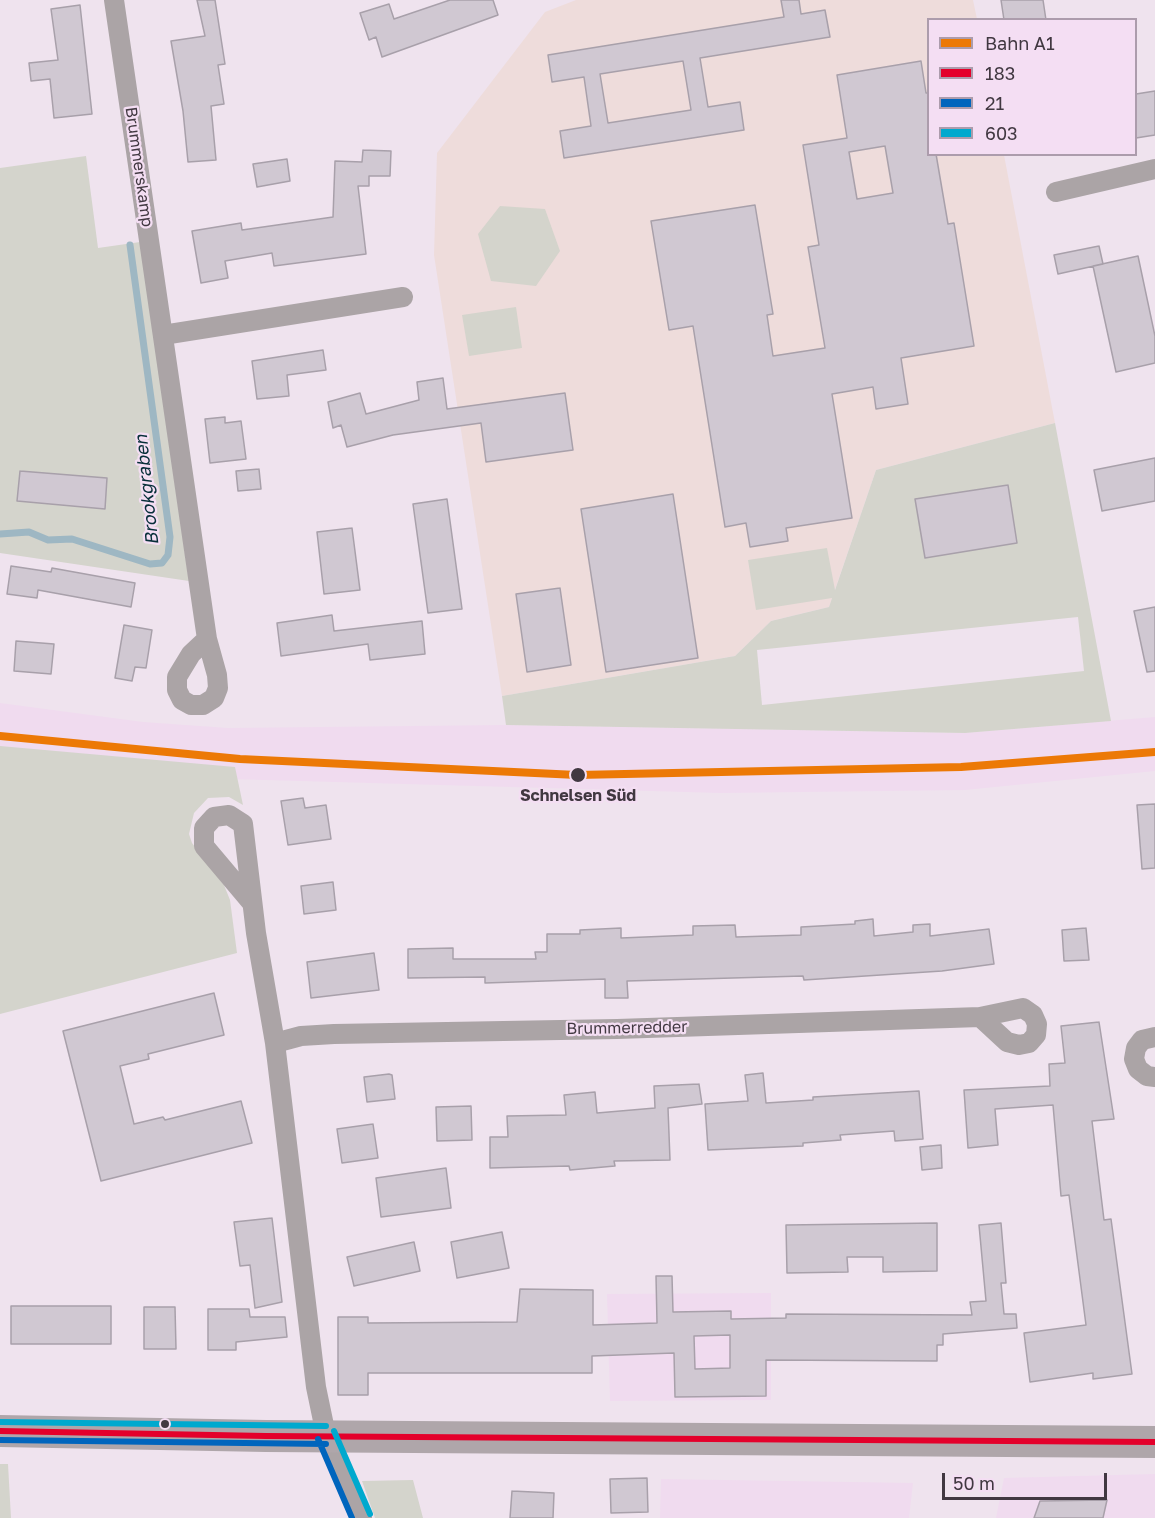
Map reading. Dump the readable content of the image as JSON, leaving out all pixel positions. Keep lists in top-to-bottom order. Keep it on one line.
{"streets":{"street":["Brummerskamp","Brummerredder"]},"water":["Brookgraben"],"places":["Schnelsen Süd"],"lines":["rail line A1","transit line 603","transit line 183","transit line 21"],"legend":["Bahn A1","183","21","603"],"scale_bar":"50 m"}
